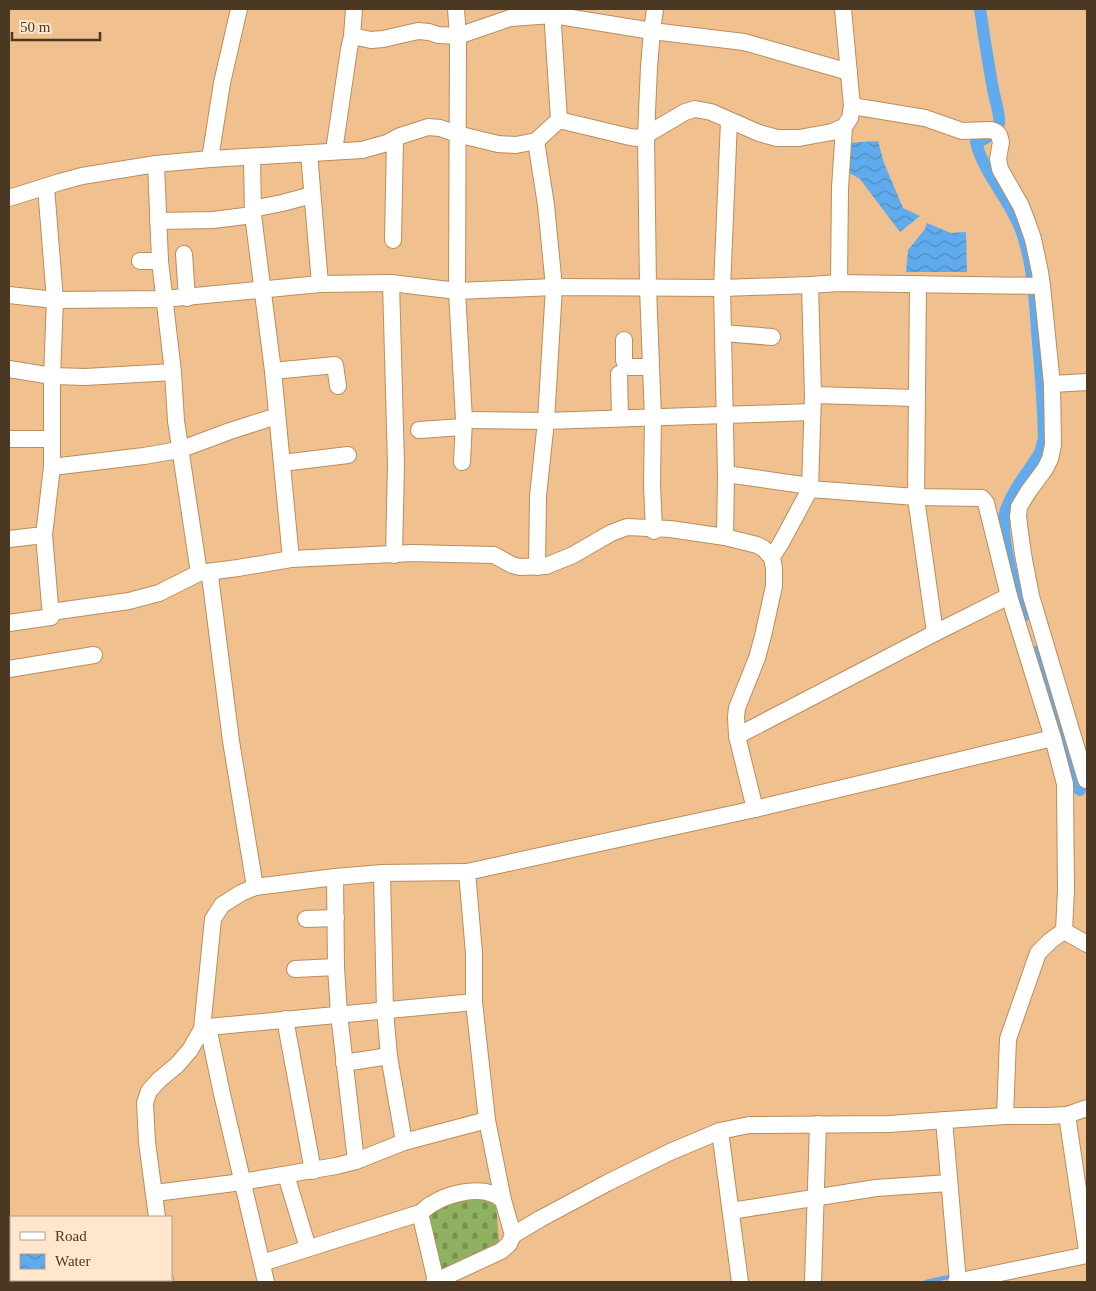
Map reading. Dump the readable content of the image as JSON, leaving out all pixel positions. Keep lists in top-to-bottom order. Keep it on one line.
{"legend":["Road","Water"],"scale_bar":"50 m"}
